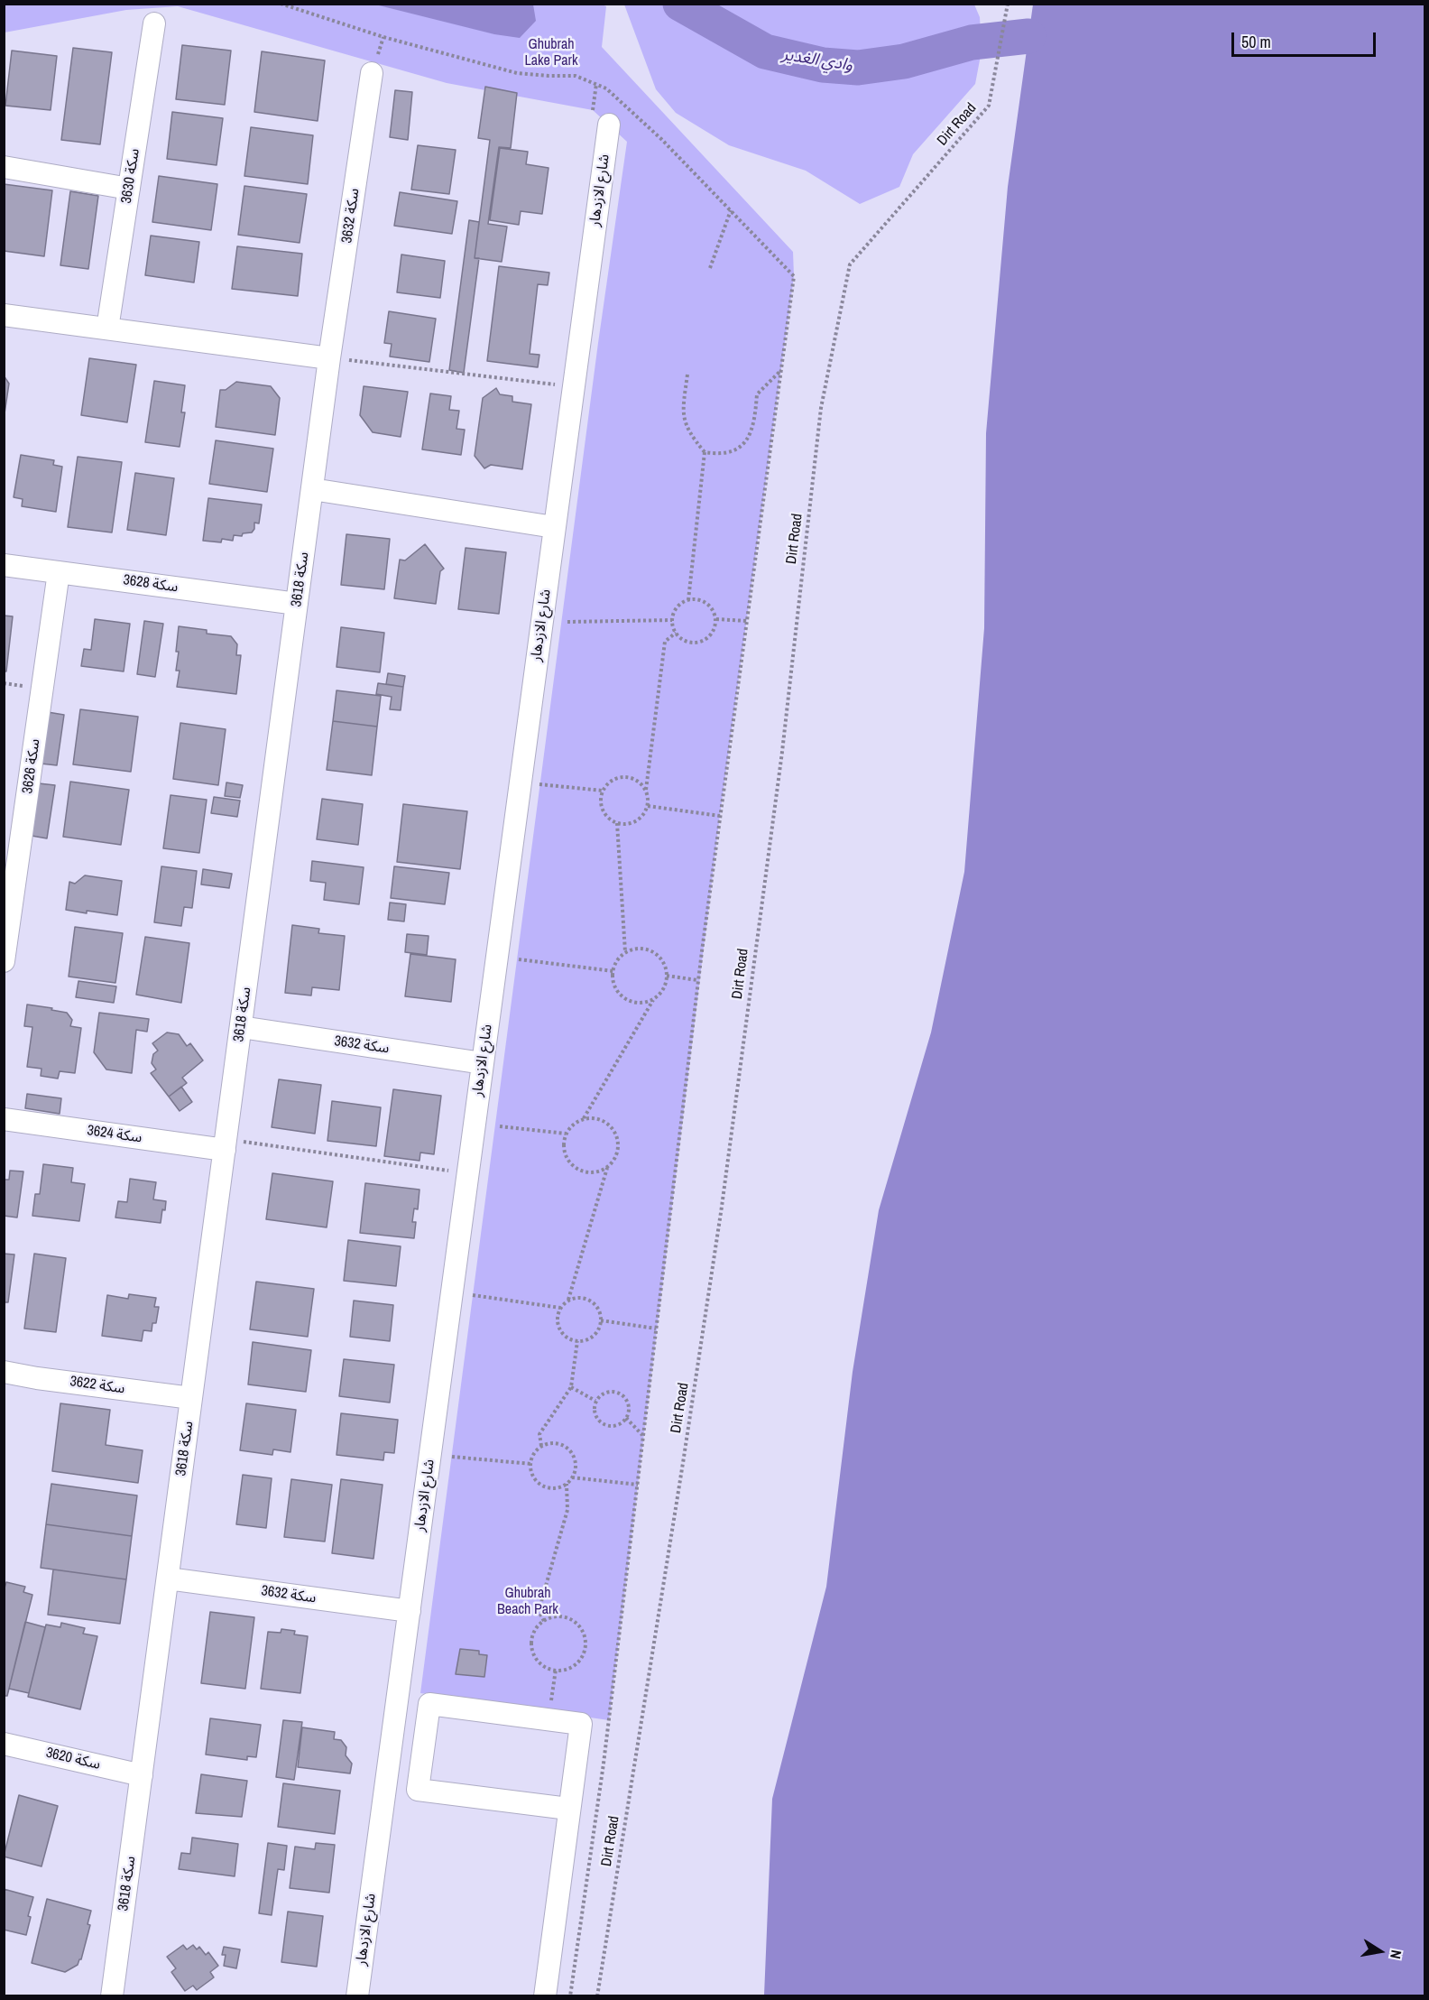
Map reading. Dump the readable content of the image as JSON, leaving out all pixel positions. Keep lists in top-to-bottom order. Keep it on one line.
{"streets":{"street":["سكة 3630","شارع الازدهار","سكة 3632","سكة 3618","سكة 3628","سكة 3626","سكة 3624","سكة 3622","سكة 3620"],"path":["Dirt Road"]},"crossings":[["شارع الازدهار","سكة 3632"],["سكة 3632","سكة 3618"],["سكة 3618","سكة 3628"],["سكة 3618","سكة 3624"],["سكة 3618","سكة 3622"],["سكة 3618","سكة 3620"],["سكة 3628","سكة 3626"]],"water":["وادي الغدير"],"parks":["Ghubrah Lake Park","Ghubrah Beach Park"],"scale_bar":"50 m","north":"right"}
